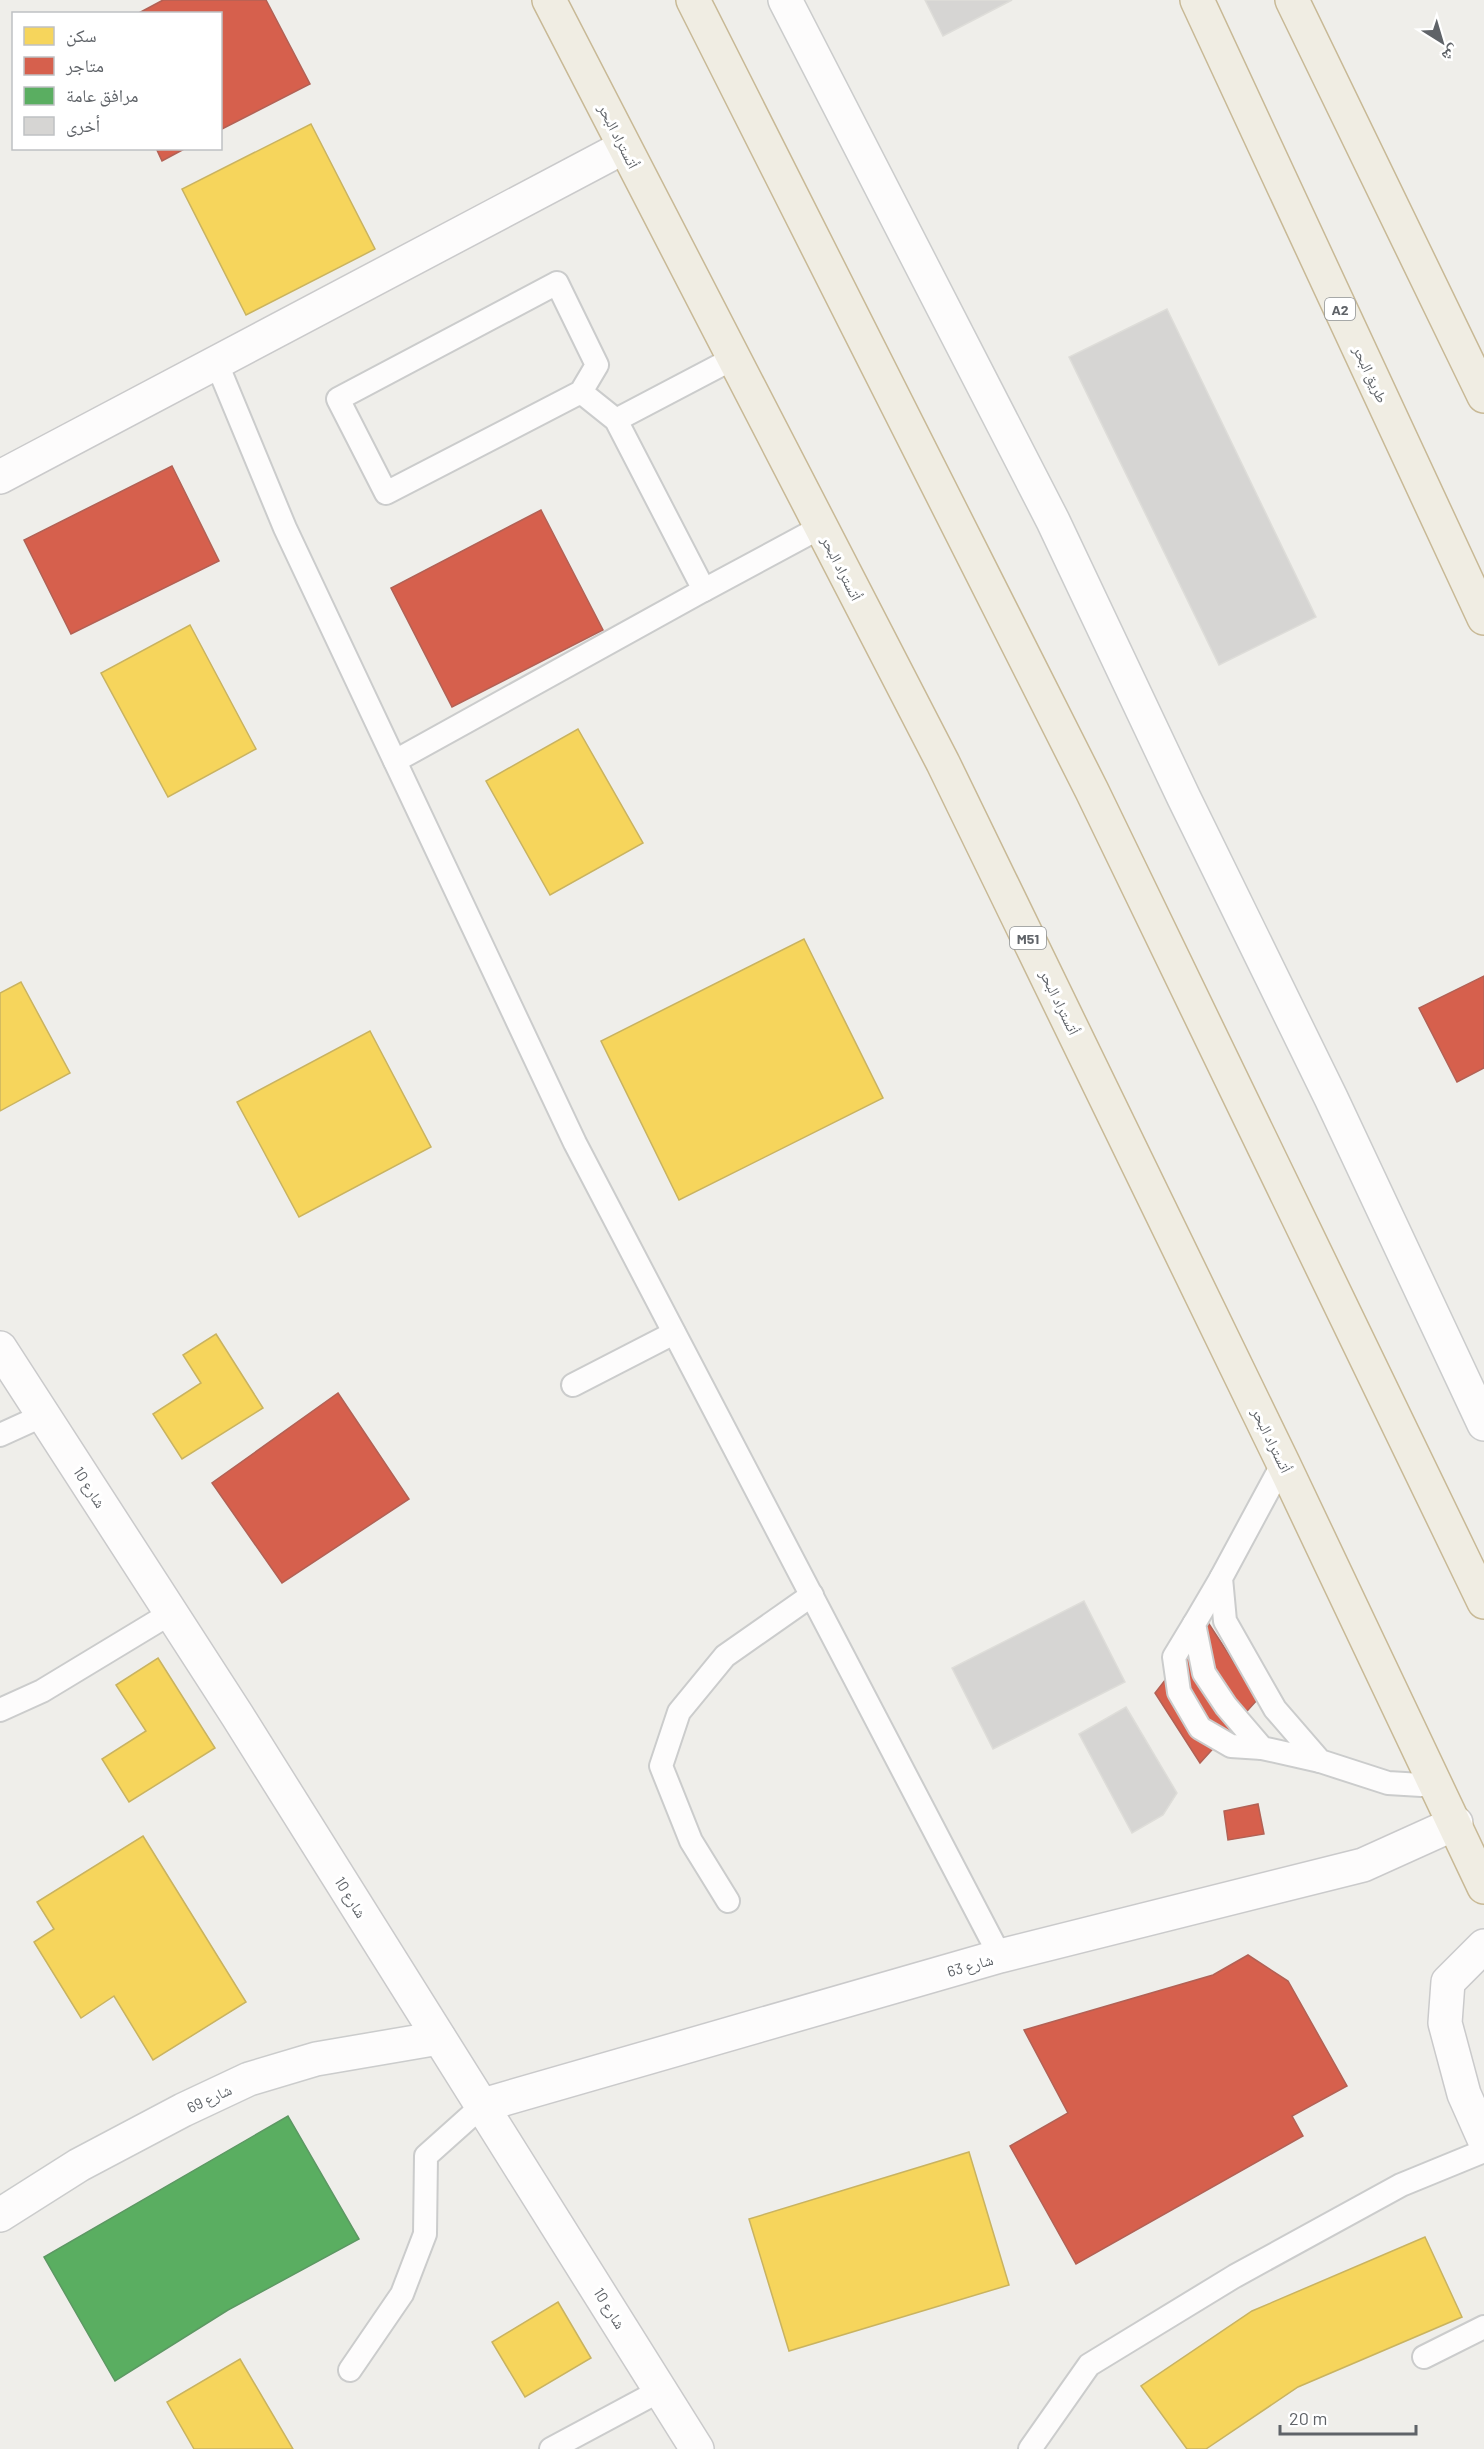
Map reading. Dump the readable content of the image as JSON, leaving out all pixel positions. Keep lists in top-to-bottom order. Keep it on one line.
{"streets":{"highway":["أتستراد البحر","A2","طريق البحر","M51"],"street":["شارع 10","شارع 63","شارع 69"]},"crossings":[["أتستراد البحر","شارع 63"],["شارع 10","شارع 63"],["شارع 10","شارع 69"]],"legend":["سكن","متاجر","مرافق عامة","أخرى"],"scale_bar":"20 m","north":"bottom right"}
